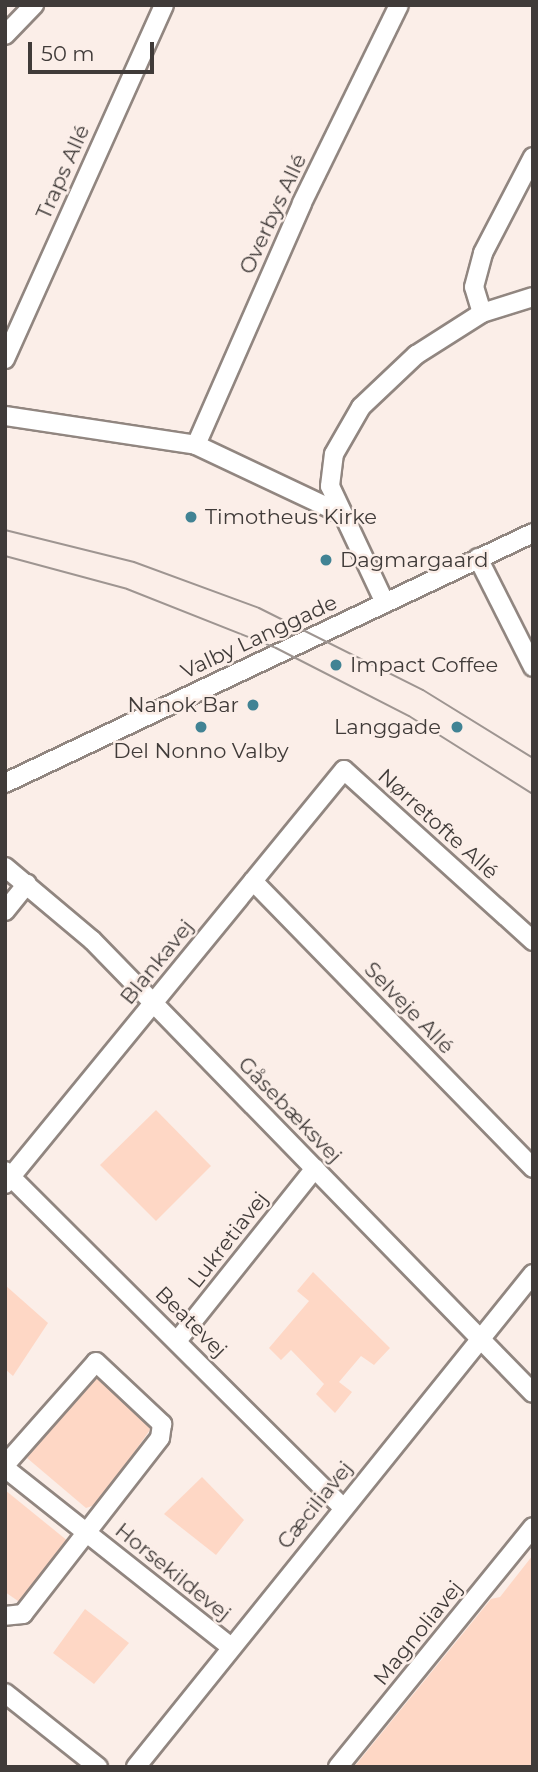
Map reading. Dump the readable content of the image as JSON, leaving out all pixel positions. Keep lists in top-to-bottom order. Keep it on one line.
{"streets":{"street":["Traps Allé","Overbys Allé","Valby Langgade","Nørretofte Allé","Blankavej","Selveje Allé","Gåsebæksvej","Lukretiavej","Beatevej","Cæciliavej","Horsekildevej","Magnoliavej"]},"crossings":[["Nørretofte Allé","Blankavej"],["Blankavej","Selveje Allé"],["Blankavej","Gåsebæksvej"],["Blankavej","Beatevej"],["Gåsebæksvej","Lukretiavej"],["Gåsebæksvej","Cæciliavej"],["Lukretiavej","Beatevej"],["Beatevej","Cæciliavej"],["Cæciliavej","Horsekildevej"]],"places":["Timotheus Kirke","Dagmargaard","Impact Coffee","Nanok Bar","Del Nonno Valby","Langgade"],"scale_bar":"50 m"}
